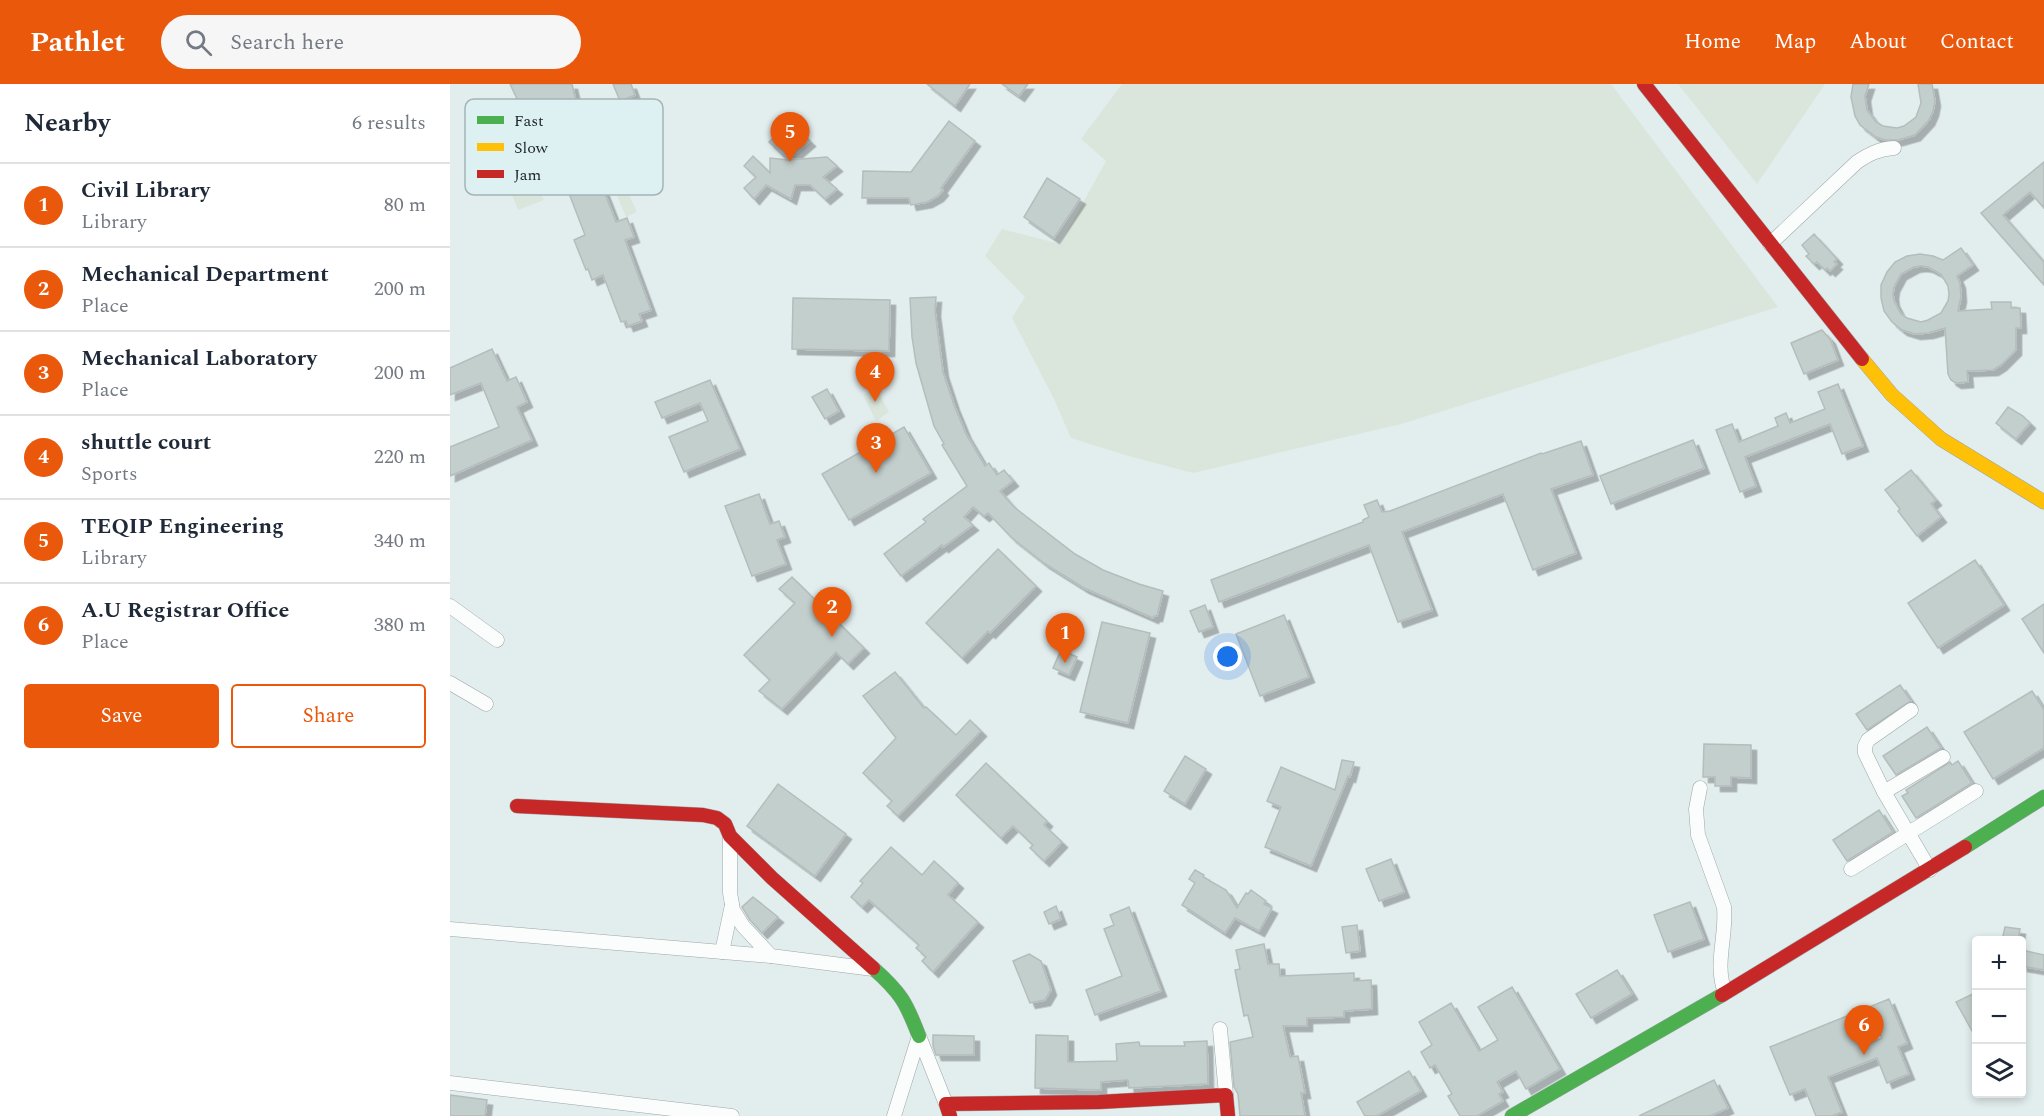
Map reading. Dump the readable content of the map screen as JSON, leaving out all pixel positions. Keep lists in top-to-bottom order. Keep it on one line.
{"legend":["Fast","Slow","Jam"],"page":{"header":"Pathlet","search":"Search here","nav":["Home","Map","About","Contact"],"heading":["Nearby","6 results"],"pins":["5","4","3","2","1","6"],"list":[{"mark":"1","name":"Civil Library","note":"Library","value":"80 m"},{"mark":"2","name":"Mechanical Department","note":"Place","value":"200 m"},{"mark":"3","name":"Mechanical Laboratory","note":"Place","value":"200 m"},{"mark":"4","name":"shuttle court","note":"Sports","value":"220 m"},{"mark":"5","name":"TEQIP Engineering","note":"Library","value":"340 m"},{"mark":"6","name":"A.U Registrar Office","note":"Place","value":"380 m"}],"buttons":["Save","Share"],"map_buttons":["+","−"]}}
